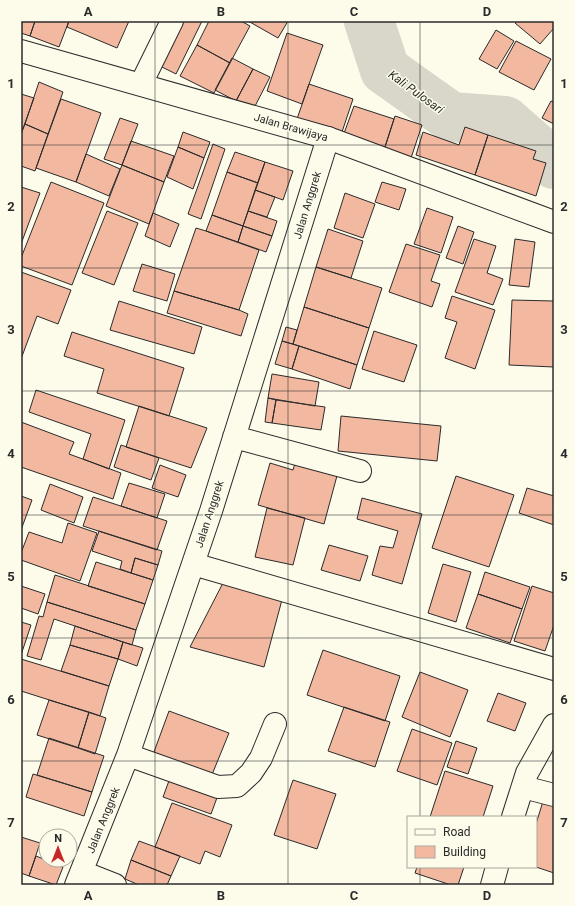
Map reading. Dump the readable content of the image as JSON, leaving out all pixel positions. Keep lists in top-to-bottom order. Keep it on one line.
{"streets":{"street":["Jalan Brawijaya","Jalan Anggrek"]},"crossings":[["Jalan Brawijaya","Jalan Anggrek"]],"water":["Kali Pulosari"],"legend":["Road","Building"],"north":"top","grid":{"columns":["A","B","C","D"],"rows":["1","2","3","4","5","6","7"]}}
